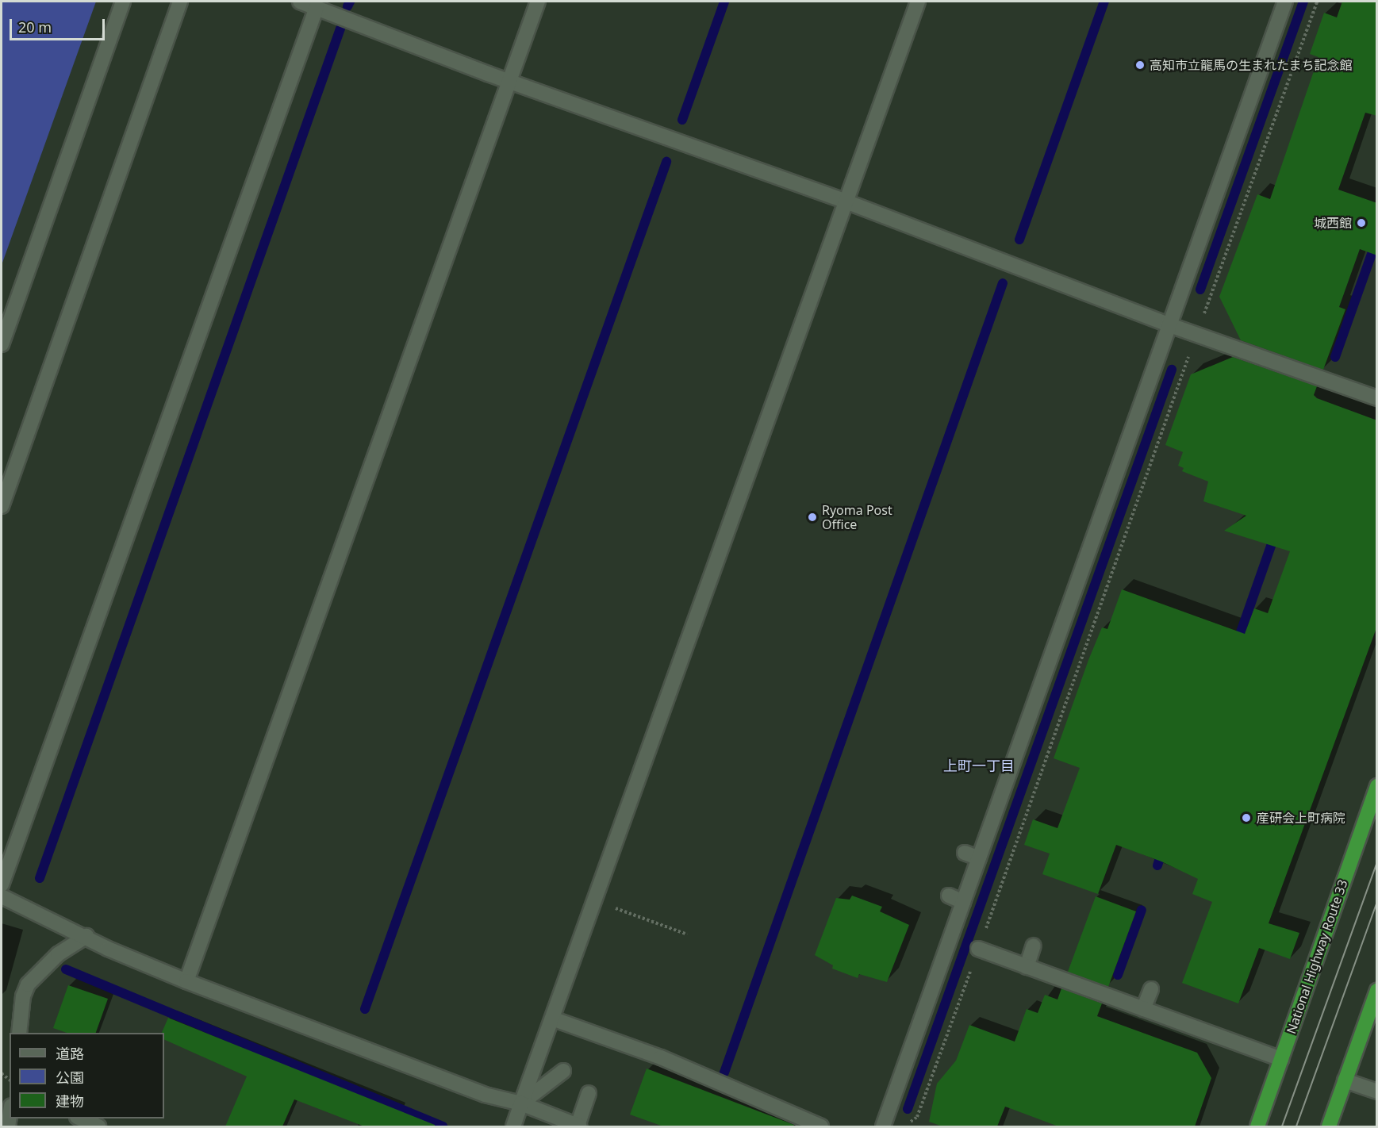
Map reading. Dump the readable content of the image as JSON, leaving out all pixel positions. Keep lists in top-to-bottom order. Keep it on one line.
{"streets":{"highway":["National Highway Route 33"]},"districts":["上町一丁目"],"places":["高知市立龍馬の生まれたまち記念館","城西館","Ryoma Post Office","産研会上町病院"],"legend":["道路","公園","建物"],"scale_bar":"20 m"}
